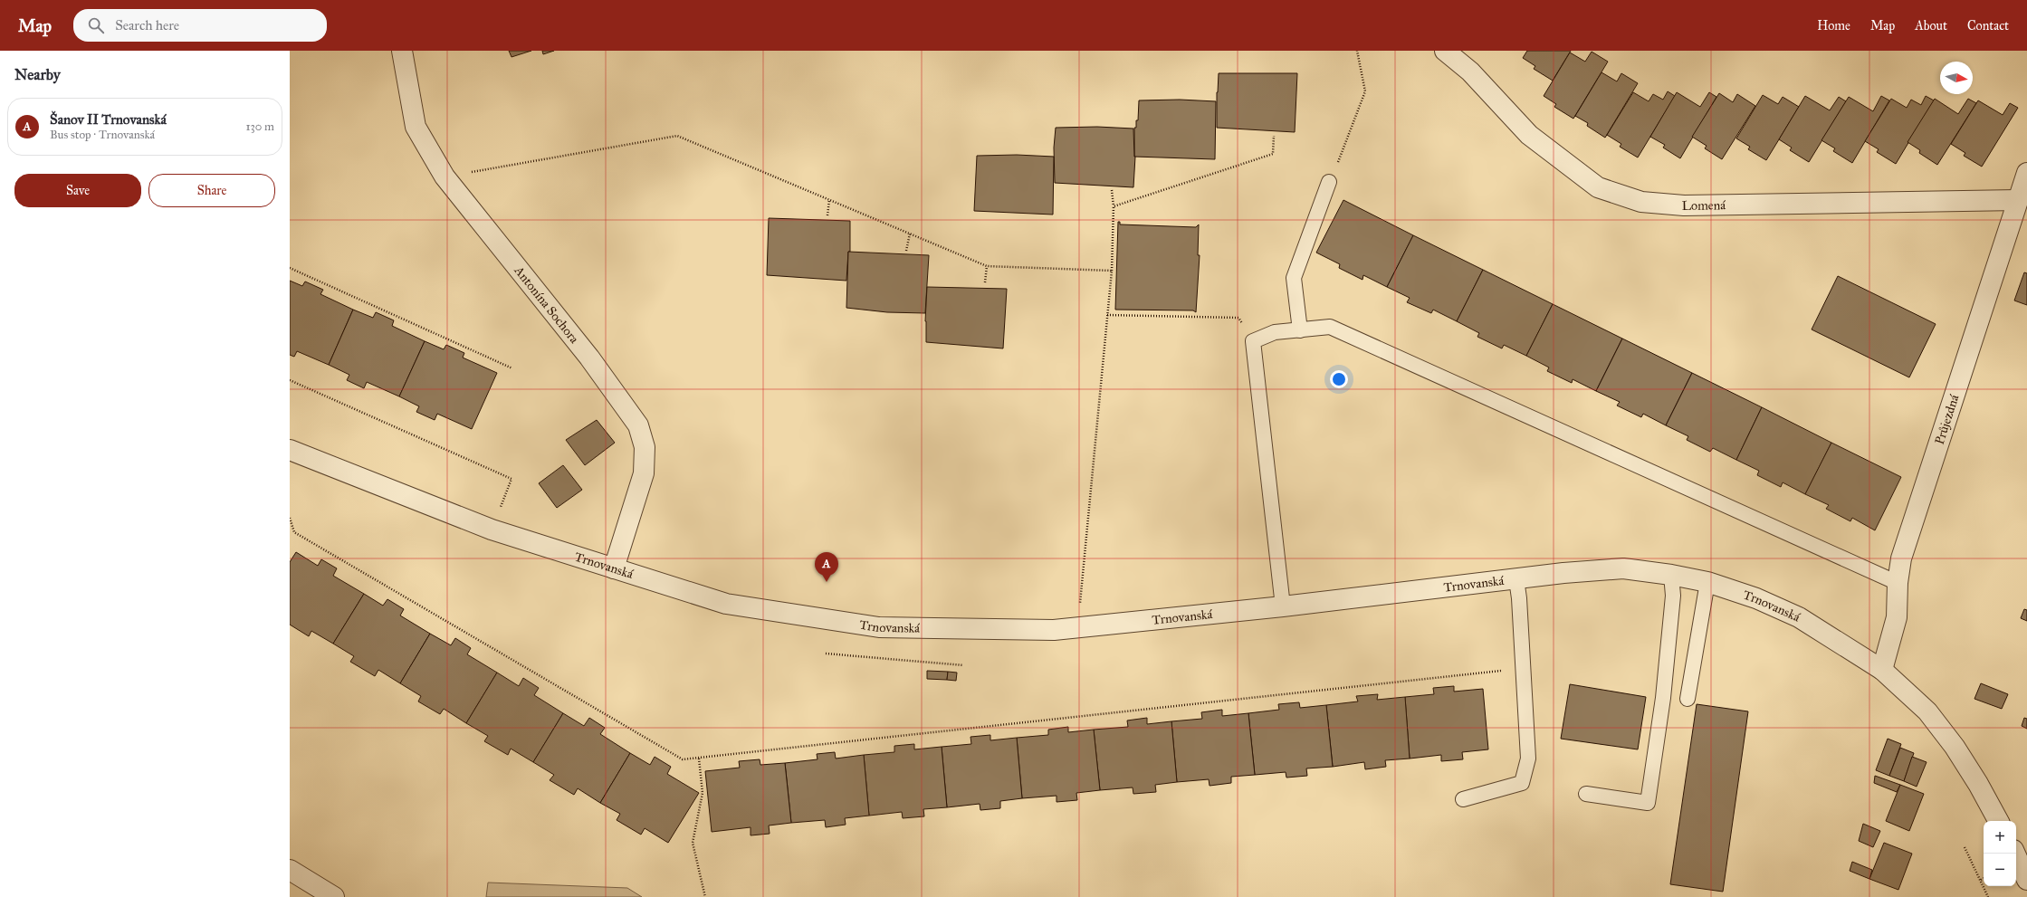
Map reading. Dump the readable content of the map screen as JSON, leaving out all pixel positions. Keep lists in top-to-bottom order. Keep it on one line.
{"streets":{"street":["Lomená","Antonína Sochora","Průjezdná","Trnovanská"]},"crossings":[["Lomená","Průjezdná"],["Antonína Sochora","Trnovanská"],["Průjezdná","Trnovanská"]],"north":"right","page":{"header":"Map","search":"Search here","nav":["Home","Map","About","Contact"],"heading":"Nearby","list":[{"mark":"A","name":"Šanov II Trnovanská","note":"Bus stop · Trnovanská","value":"130 m"}],"buttons":["Save","Share"],"pins":"A","map_buttons":["+","−"]}}
